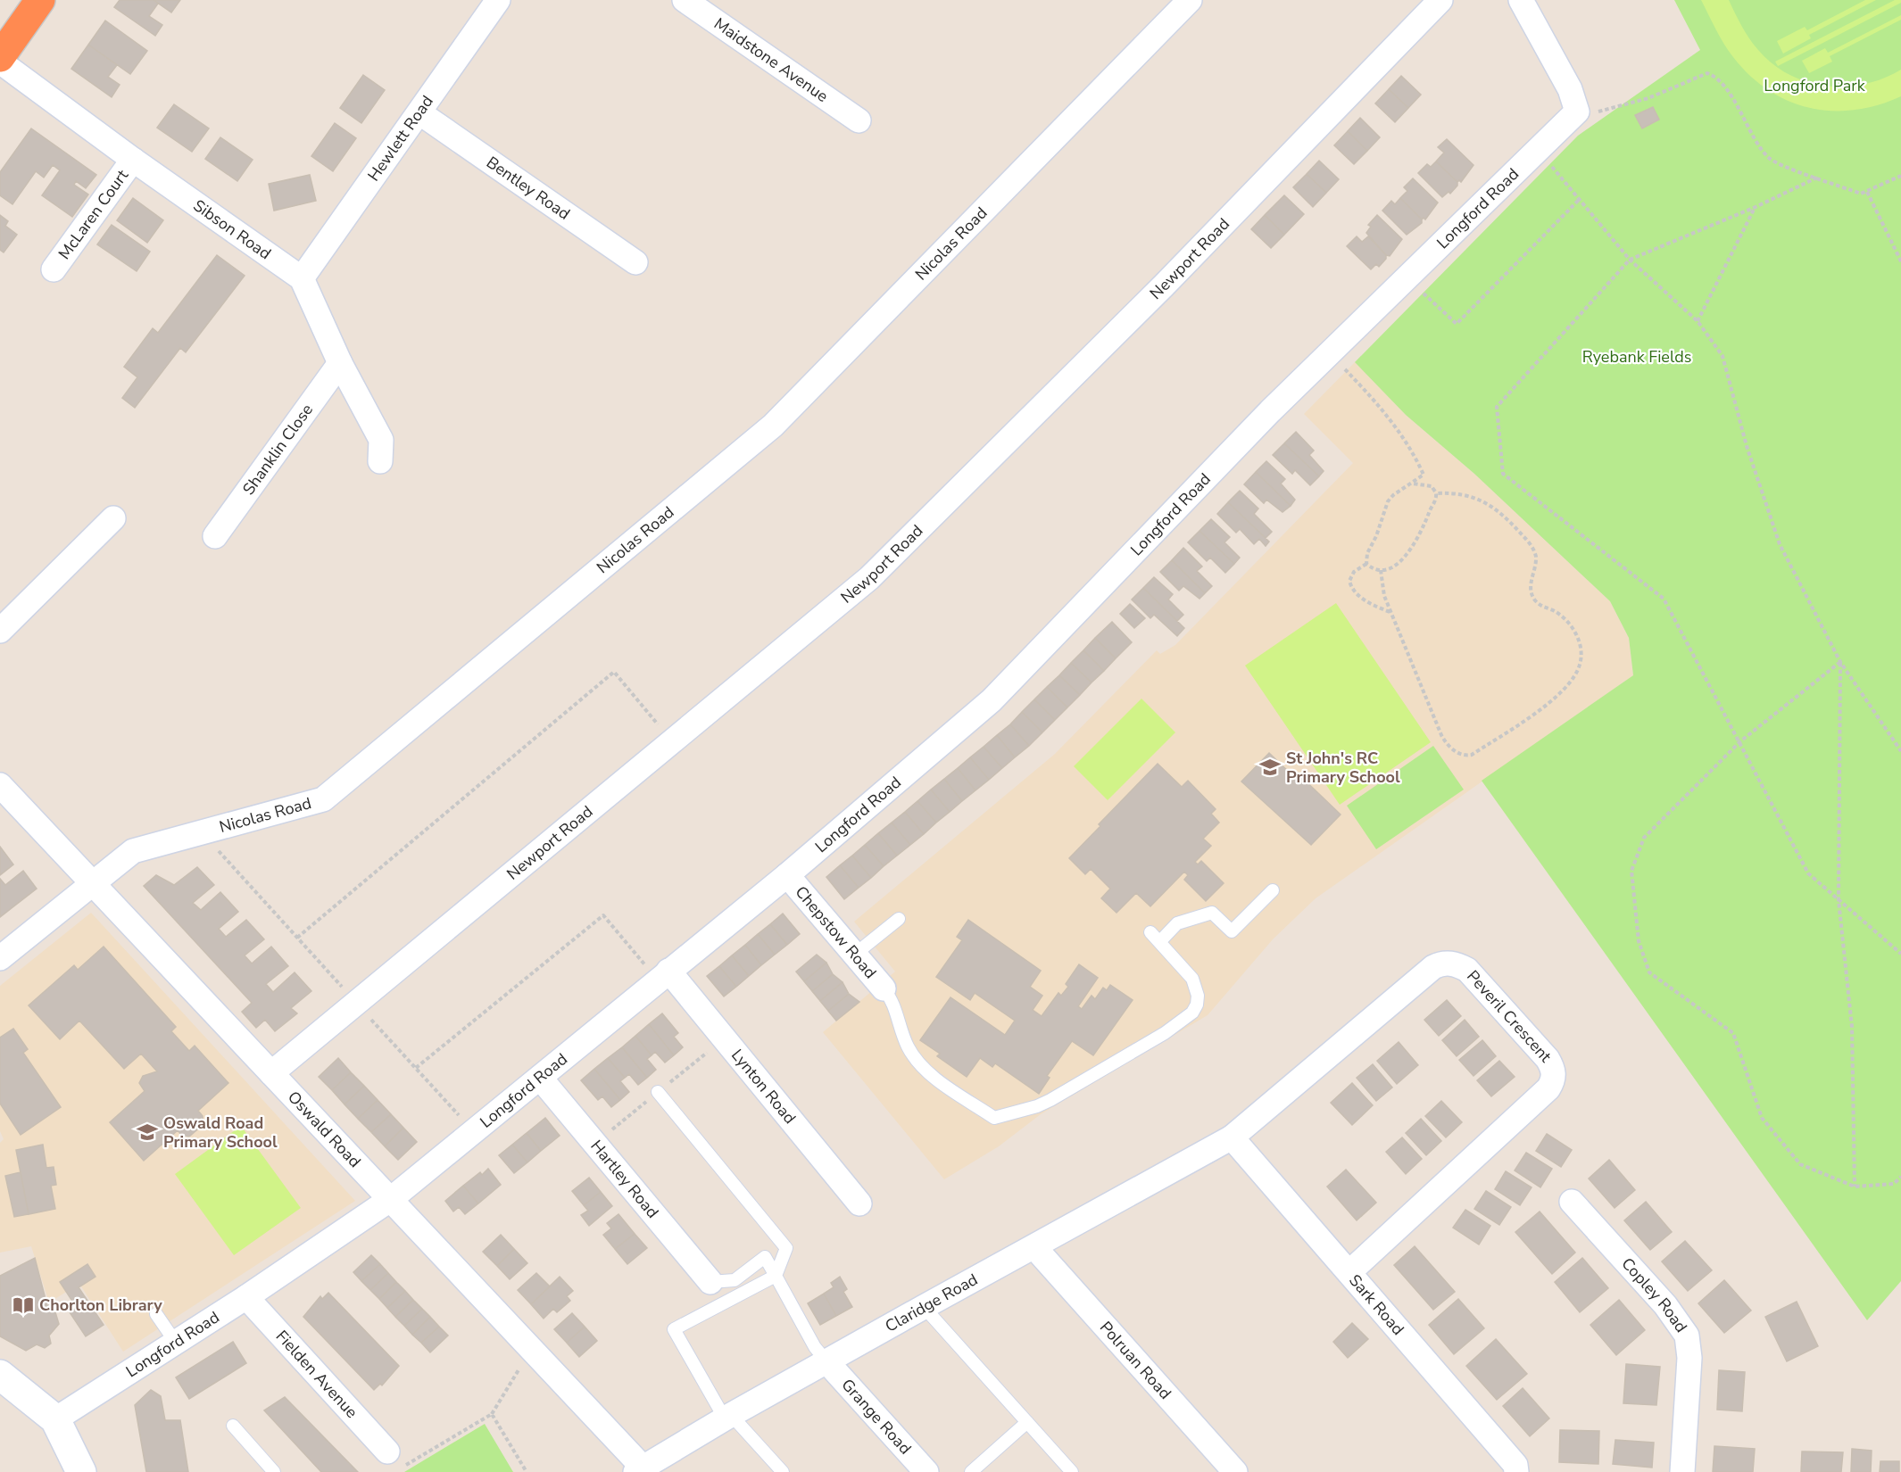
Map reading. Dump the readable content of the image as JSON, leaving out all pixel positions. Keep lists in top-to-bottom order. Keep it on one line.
{"streets":{"street":["Maidstone Avenue","Hewlett Road","Bentley Road","Longford Road","McLaren Court","Sibson Road","Nicolas Road","Newport Road","Shanklin Close","Chepstow Road","Peveril Crescent","Lynton Road","Oswald Road","Hartley Road","Copley Road","Claridge Road","Sark Road","Polruan Road","Fielden Avenue","Grange Road"]},"crossings":[["Hewlett Road","Bentley Road"],["Hewlett Road","Sibson Road"],["Longford Road","Chepstow Road"],["Longford Road","Lynton Road"],["Longford Road","Oswald Road"],["Longford Road","Hartley Road"],["Longford Road","Fielden Avenue"],["McLaren Court","Sibson Road"],["Nicolas Road","Oswald Road"],["Newport Road","Oswald Road"],["Peveril Crescent","Claridge Road"],["Peveril Crescent","Sark Road"],["Oswald Road","Claridge Road"],["Claridge Road","Sark Road"],["Claridge Road","Polruan Road"],["Claridge Road","Grange Road"]],"parks":["Longford Park","Ryebank Fields"],"places":{"school or university":["St John's RC Primary School","Oswald Road Primary School"],"library":["Chorlton Library"]}}
